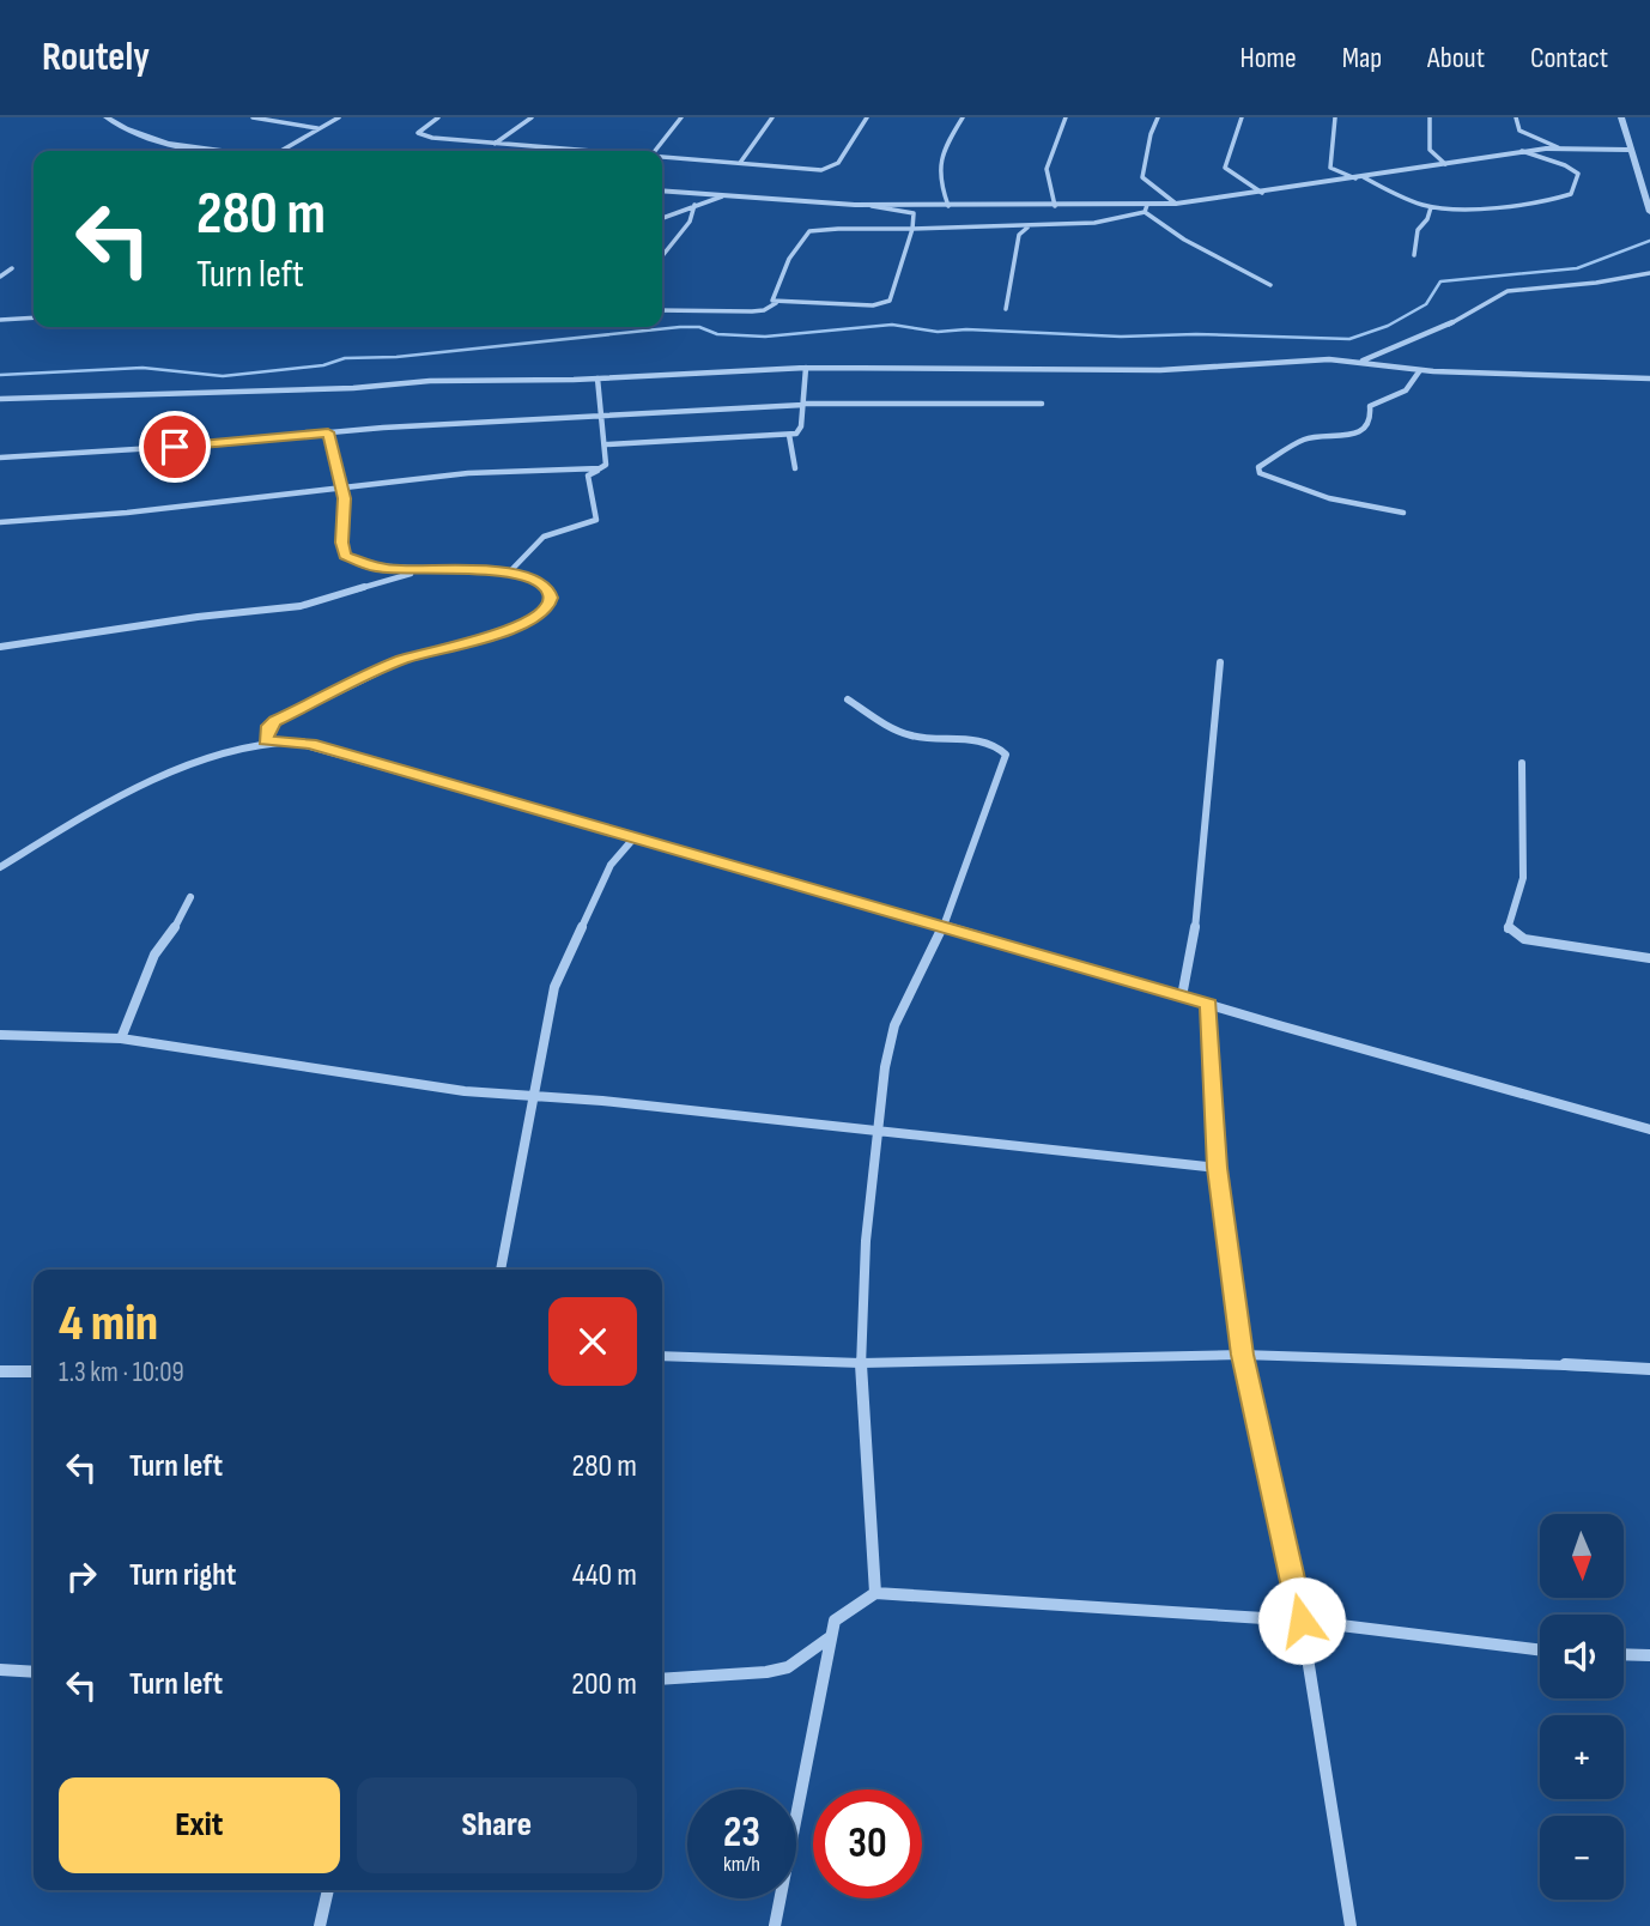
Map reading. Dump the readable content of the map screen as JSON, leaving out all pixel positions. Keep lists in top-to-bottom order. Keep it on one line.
{"north":"bottom","page":{"header":"Routely","nav":["Home","Map","About","Contact"],"turn":["280 m","Turn left"],"heading":["4 min","1.3 km · 10:09"],"list":[{"name":"Turn left","value":"280 m"},{"name":"Turn right","value":"440 m"},{"name":"Turn left","value":"200 m"}],"map_buttons":["+","−"],"buttons":["Exit","Share"],"speed":"23 km/h","limit":"30"}}
